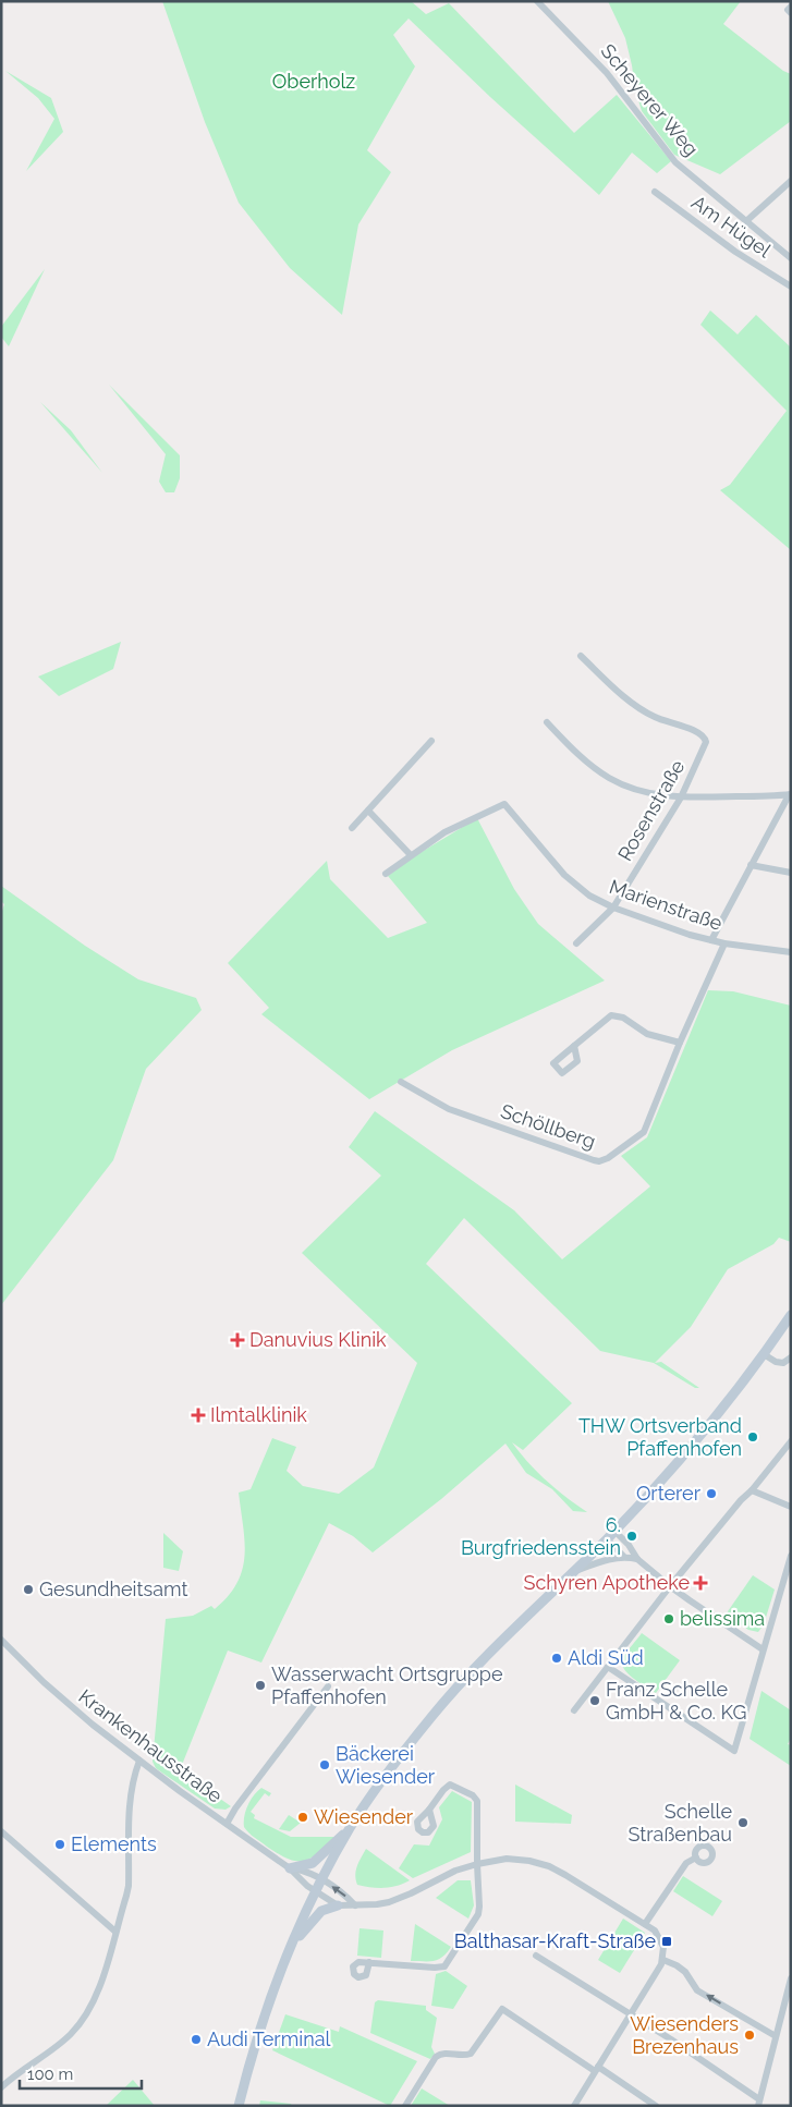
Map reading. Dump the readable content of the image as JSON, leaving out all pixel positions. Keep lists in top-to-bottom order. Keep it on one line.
{"streets":{"street":["Scheyerer Weg","Am Hügel","Rosenstraße","Marienstraße","Schöllberg","Krankenhausstraße"]},"crossings":[["Rosenstraße","Marienstraße"],["Marienstraße","Schöllberg"]],"parks":["Oberholz"],"places":{"health":["Danuvius Klinik","Ilmtalklinik","Schyren Apotheke"],"other":["THW Ortsverband Pfaffenhofen","Orterer","6. Burgfriedensstein","Gesundheitsamt","belissima","Aldi Süd","Wasserwacht Ortsgruppe Pfaffenhofen","Franz Schelle GmbH & Co. KG","Bäckerei Wiesender","Wiesender","Schelle Straßenbau","Elements","Wiesenders Brezenhaus","Audi Terminal"],"transit":["Balthasar-Kraft-Straße"]},"scale_bar":"100 m"}
